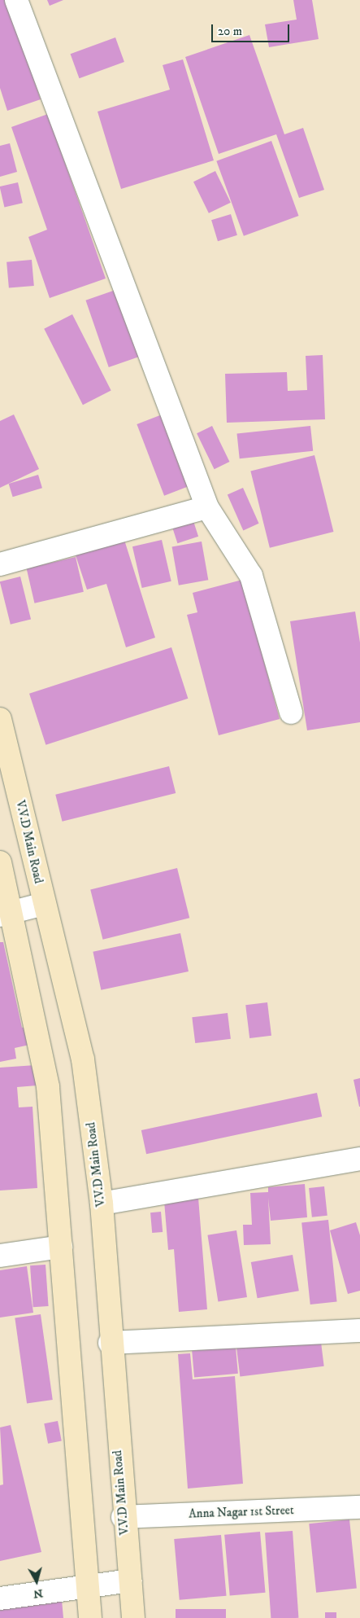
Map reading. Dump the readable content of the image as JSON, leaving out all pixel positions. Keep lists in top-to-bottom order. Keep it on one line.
{"streets":{"main road":["V.V.D Main Road"],"street":["Anna Nagar 1st Street"]},"crossings":[["V.V.D Main Road","Anna Nagar 1st Street"]],"scale_bar":"20 m","north":"bottom"}
